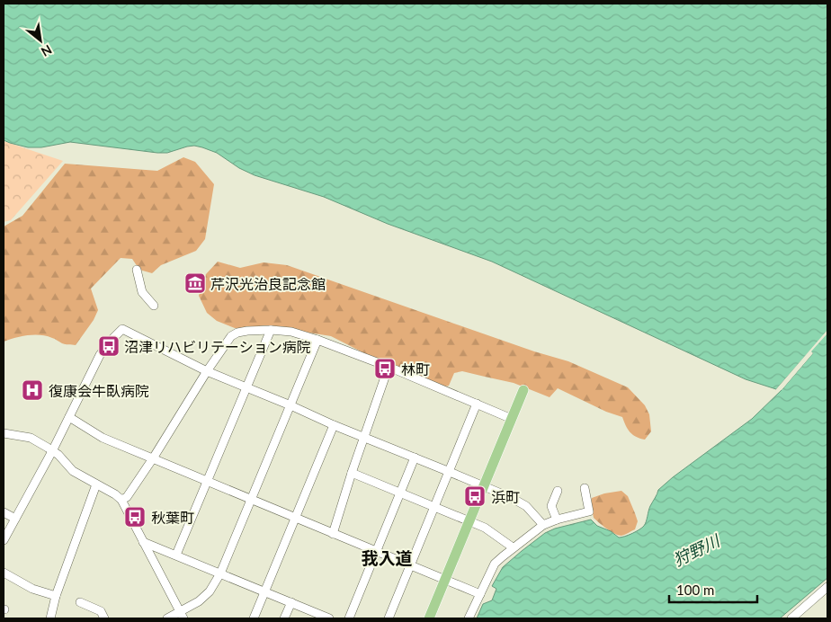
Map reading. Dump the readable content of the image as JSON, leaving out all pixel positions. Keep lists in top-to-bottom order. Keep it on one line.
{"districts":["我入道"],"water":["狩野川"],"places":{"museum":["芹沢光治良記念館"],"bus stop":["沼津リハビリテーション病院","林町","浜町","秋葉町"],"hospital":["復康会牛臥病院"]},"scale_bar":"100 m","north":"bottom right"}
